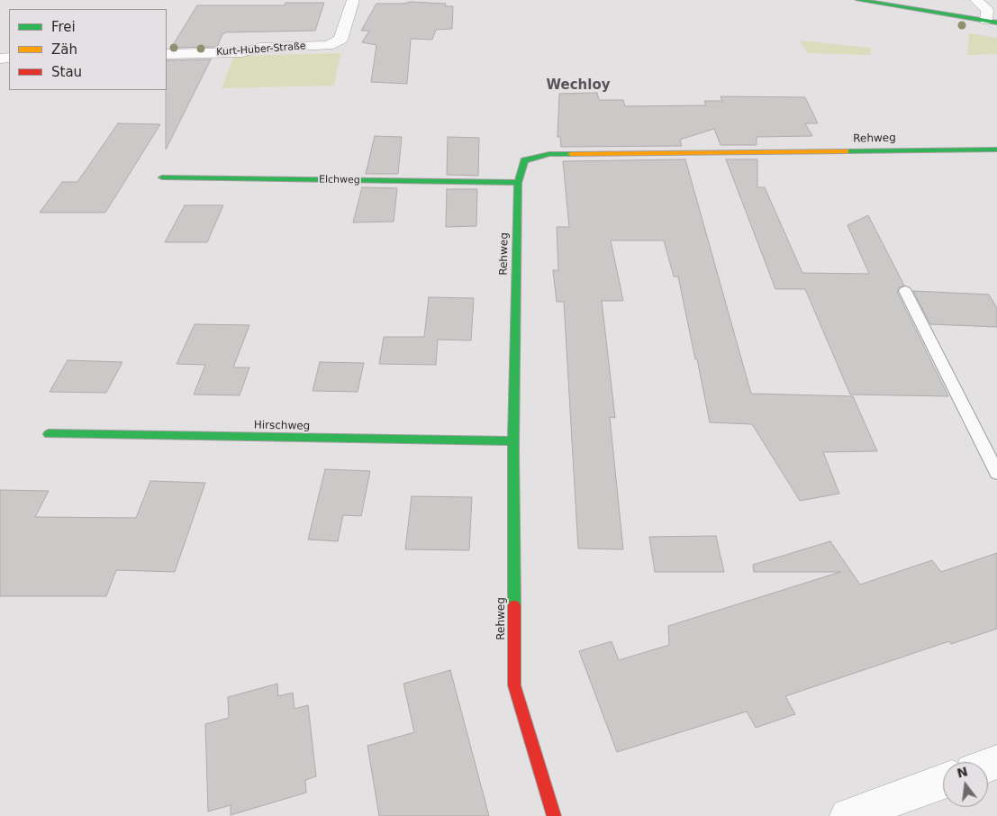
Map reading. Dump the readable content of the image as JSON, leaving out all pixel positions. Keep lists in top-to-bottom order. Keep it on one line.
{"streets":{"street":["Kurt-Huber-Straße","Rehweg","Elchweg","Hirschweg"]},"crossings":[["Rehweg","Elchweg"],["Rehweg","Hirschweg"]],"districts":["Wechloy"],"legend":["Frei","Zäh","Stau"],"north":"top"}
